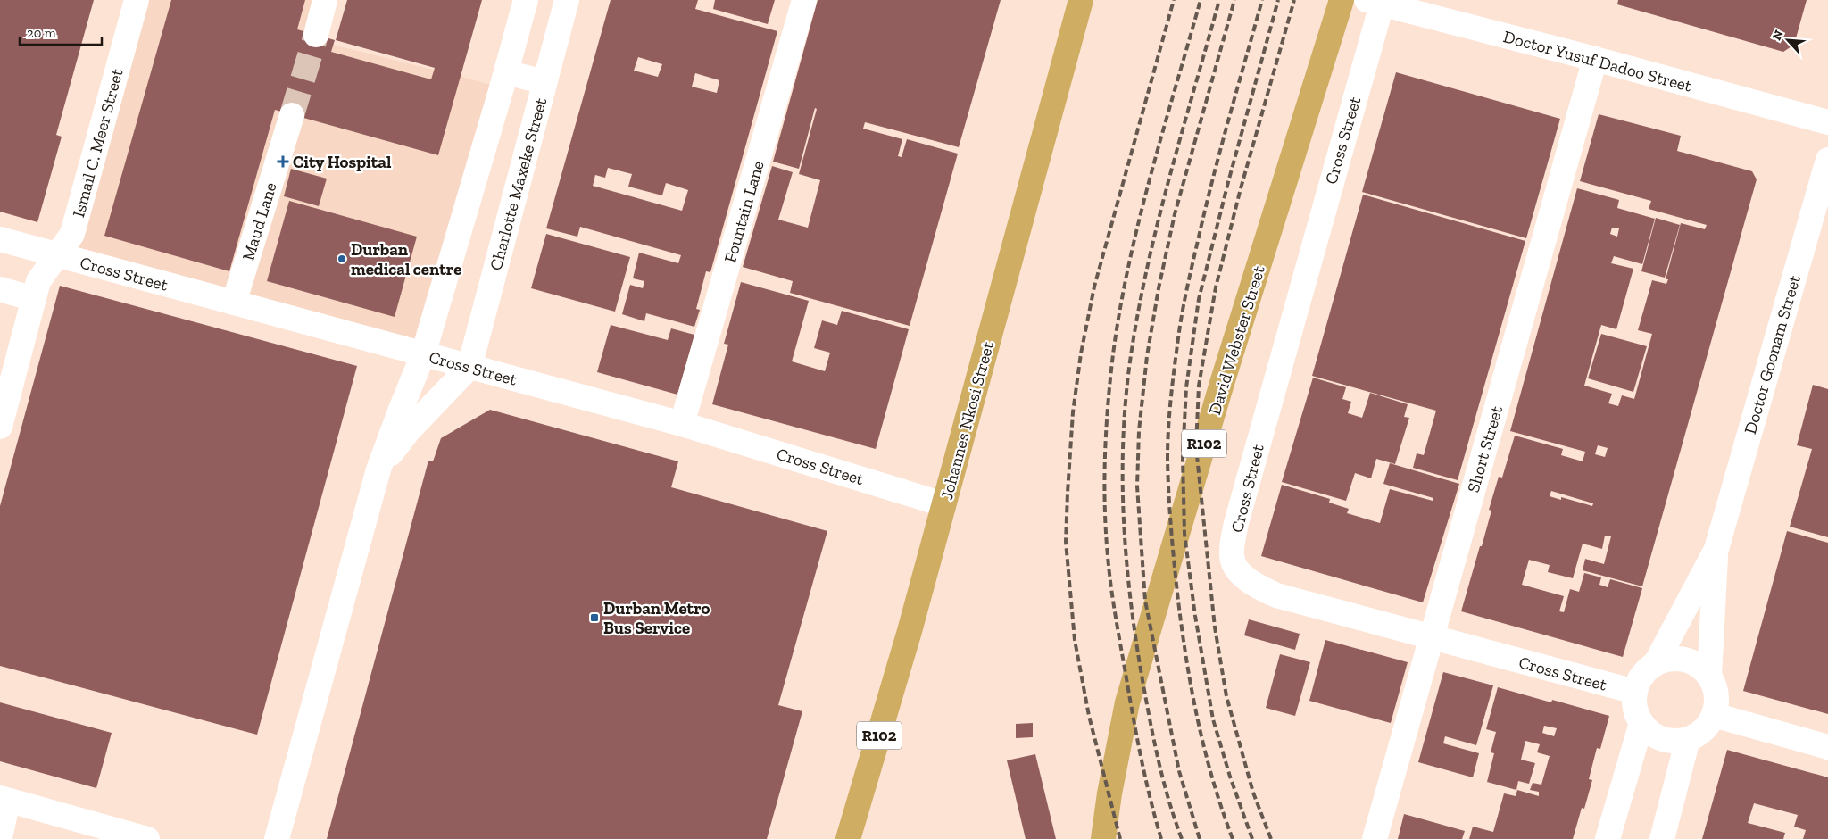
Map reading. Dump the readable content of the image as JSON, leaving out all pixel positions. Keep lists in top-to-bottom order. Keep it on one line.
{"streets":{"highway":["David Webster Street","Johannes Nkosi Street","R102"],"street":["Doctor Yusuf Dadoo Street","Cross Street","Ismail C. Meer Street","Charlotte Maxeke Street","Fountain Lane","Maud Lane","Doctor Goonam Street","Short Street"]},"crossings":[["Doctor Yusuf Dadoo Street","Cross Street"],["Doctor Yusuf Dadoo Street","Short Street"],["Cross Street","Ismail C. Meer Street"],["Cross Street","Charlotte Maxeke Street"],["Cross Street","Fountain Lane"],["Cross Street","Maud Lane"],["Cross Street","Johannes Nkosi Street"],["Cross Street","Short Street"]],"places":{"health":["City Hospital"],"other":["Durban medical centre"],"transit":["Durban Metro Bus Service"]},"scale_bar":"20 m","north":"top left"}
